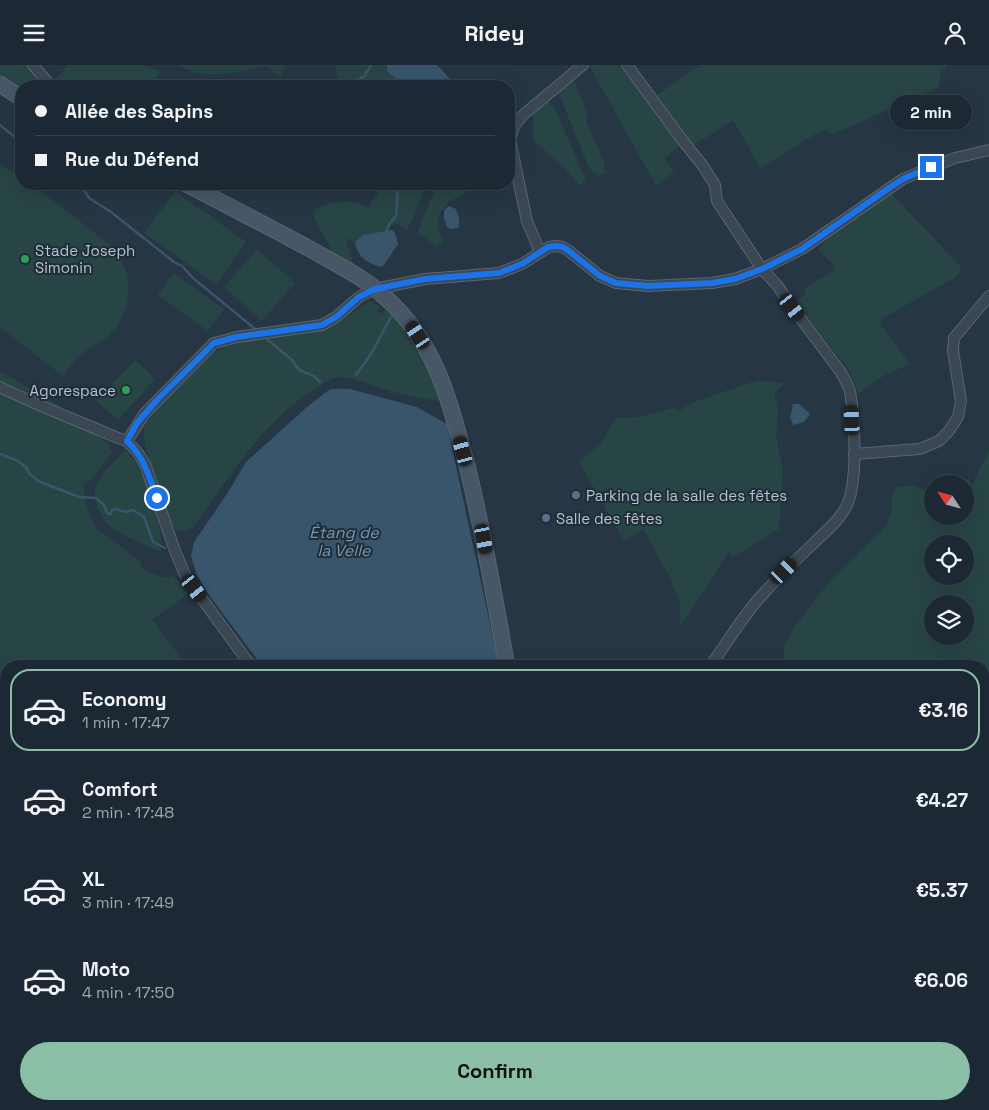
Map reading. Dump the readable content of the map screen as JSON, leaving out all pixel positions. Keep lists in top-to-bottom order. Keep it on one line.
{"water":["Étang de la Velle"],"places":["Stade Joseph Simonin","Agorespace","Parking de la salle des fêtes","Salle des fêtes"],"north":"top left","page":{"header":"Ridey","banner":["Allée des Sapins","Rue du Défend"],"bubble":"2 min","list":[{"name":"Economy","note":"1 min · 17:47","value":"€3.16"},{"name":"Comfort","note":"2 min · 17:48","value":"€4.27"},{"name":"XL","note":"3 min · 17:49","value":"€5.37"},{"name":"Moto","note":"4 min · 17:50","value":"€6.06"}],"buttons":"Confirm"}}
